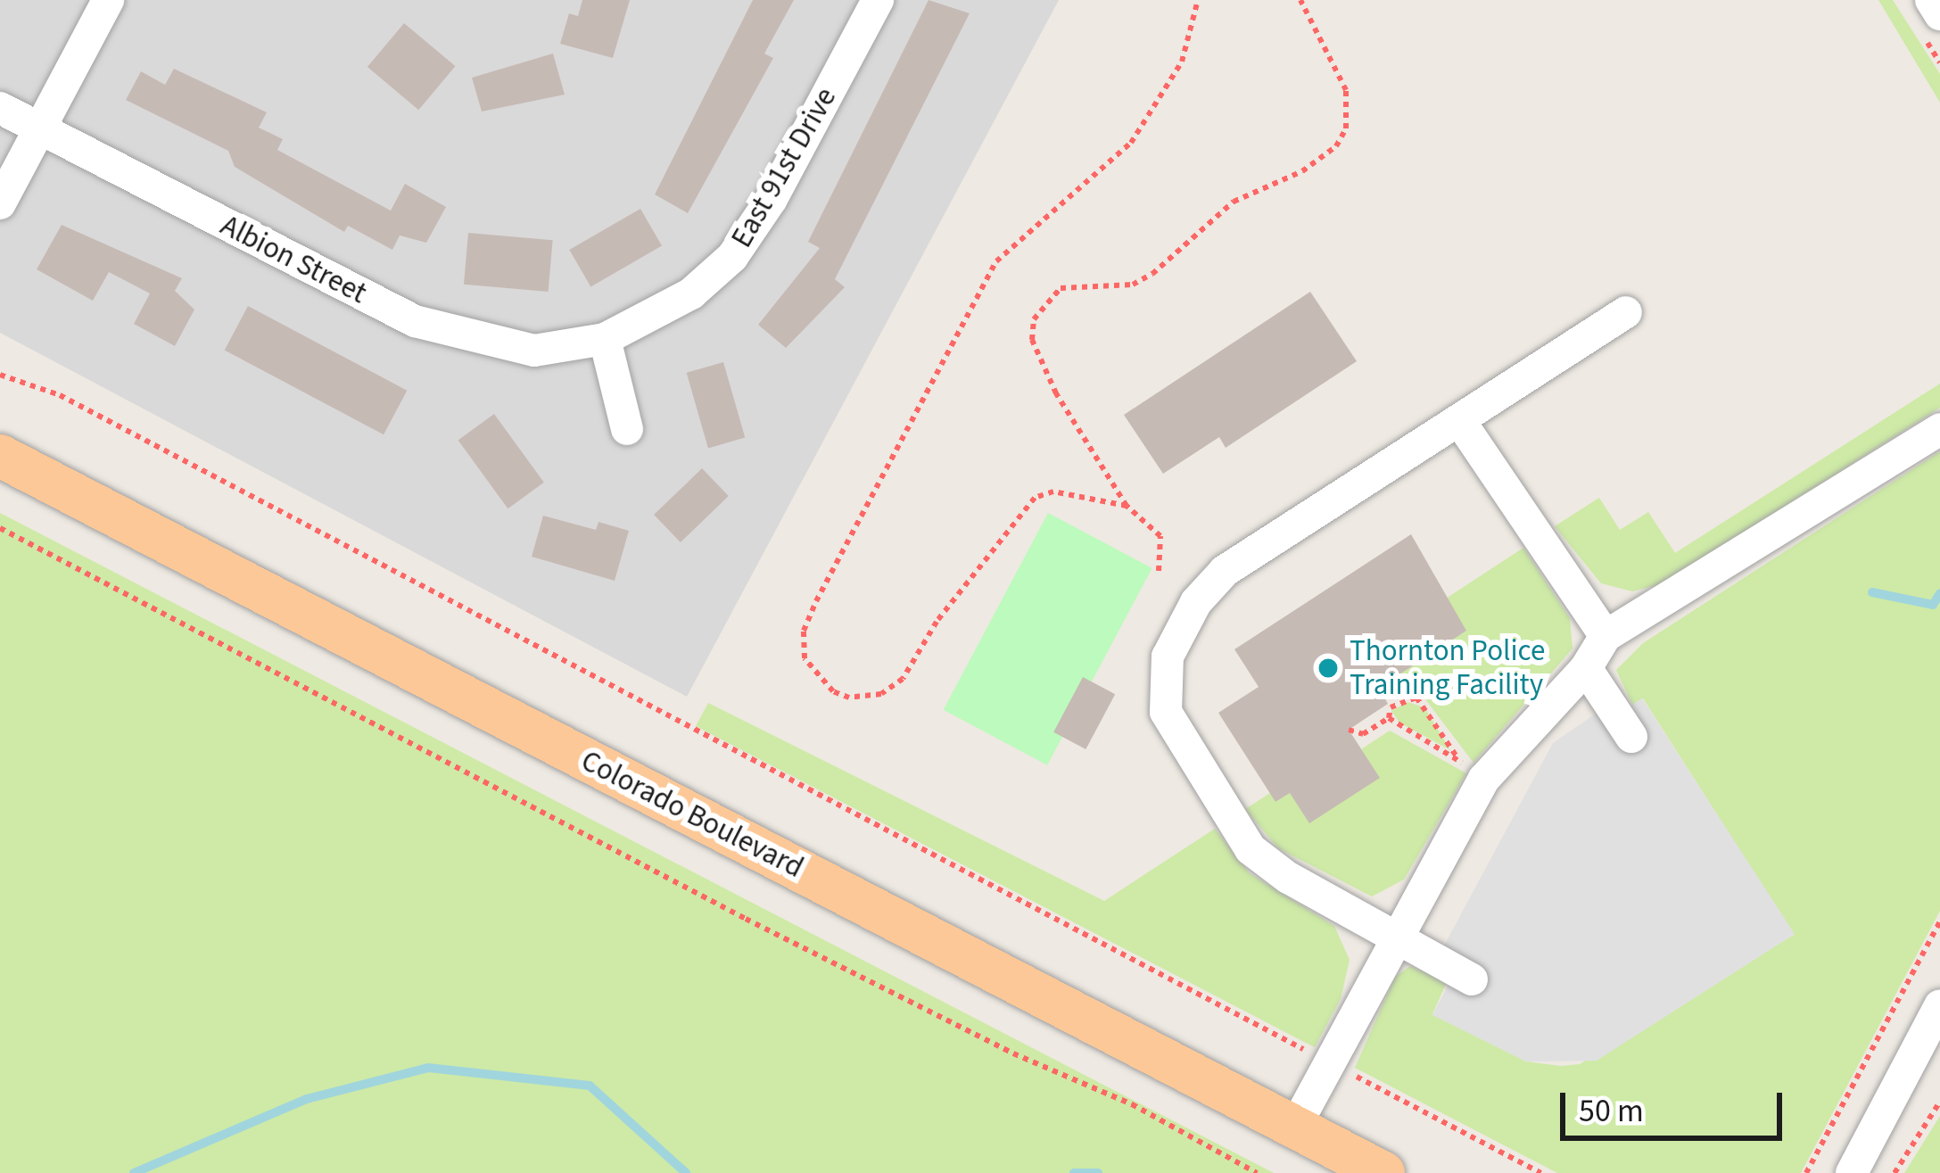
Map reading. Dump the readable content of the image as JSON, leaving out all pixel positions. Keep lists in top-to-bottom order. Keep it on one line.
{"streets":{"main road":["Colorado Boulevard"],"street":["East 91st Drive","Albion Street"]},"crossings":[["East 91st Drive","Albion Street"]],"places":["Thornton Police Training Facility"],"scale_bar":"50 m"}
